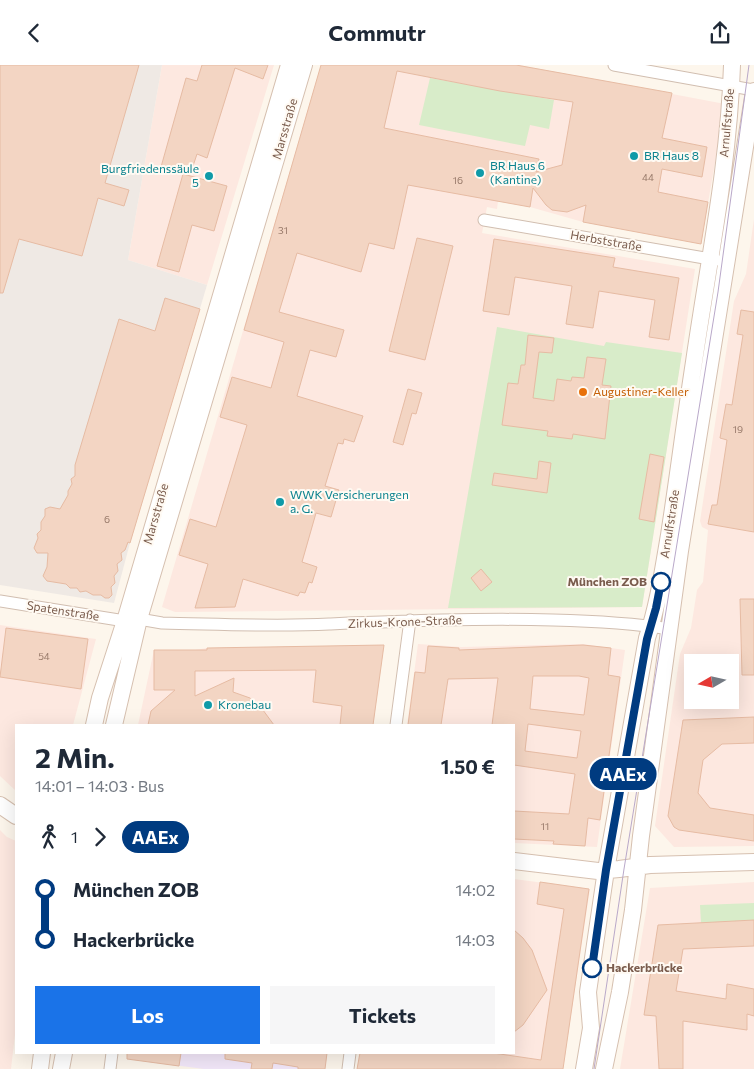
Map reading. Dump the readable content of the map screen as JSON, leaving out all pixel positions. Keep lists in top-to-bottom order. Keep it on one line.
{"streets":{"street":["Arnulfstraße","Marsstraße","Herbststraße","Spatenstraße","Zirkus-Krone-Straße"]},"crossings":[["Arnulfstraße","Herbststraße"],["Arnulfstraße","Zirkus-Krone-Straße"],["Marsstraße","Spatenstraße"],["Marsstraße","Zirkus-Krone-Straße"],["Spatenstraße","Zirkus-Krone-Straße"]],"places":["BR Haus 8","BR Haus 6 (Kantine)","Burgfriedenssäule 5","Augustiner-Keller","WWK Versicherungen a. G.","München ZOB","Kronebau","Hackerbrücke"],"lines":["bus line AAEx"],"house_numbers":["44","16","31","19","6","54","11"],"north":"left","page":{"header":"Commutr","on_map":"AAEx","heading":["2 Min.","14:01 – 14:03 · Bus","1.50 €"],"legs":["1","AAEx"],"list":[{"name":"München ZOB","value":"14:02"},{"name":"Hackerbrücke","value":"14:03"}],"buttons":["Los","Tickets"]}}
